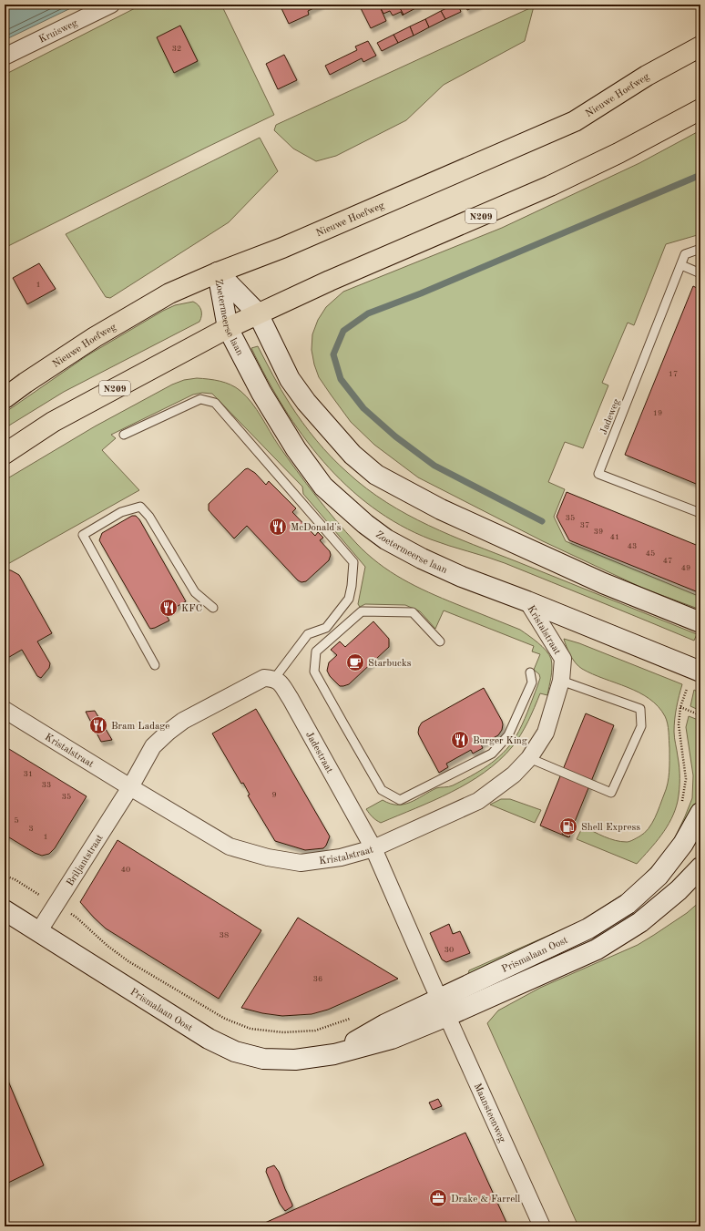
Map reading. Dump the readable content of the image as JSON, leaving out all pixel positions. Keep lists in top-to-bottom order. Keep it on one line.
{"streets":{"main road":["Nieuwe Hoefweg","N209"],"street":["Kruisweg","Zoetermeerse laan","Kristalstraat","Jadestraat","Briljantstraat","Prismalaan Oost","Maansteenweg"],"lane":["Jadeweg"]},"crossings":[["Nieuwe Hoefweg","Zoetermeerse laan"],["N209","Zoetermeerse laan"],["Zoetermeerse laan","Kristalstraat"],["Kristalstraat","Jadestraat"],["Kristalstraat","Briljantstraat"],["Jadestraat","Prismalaan Oost"],["Jadestraat","Maansteenweg"],["Briljantstraat","Prismalaan Oost"],["Prismalaan Oost","Maansteenweg"]],"places":{"restaurant":["McDonald's","KFC","Bram Ladage","Burger King"],"cafe":["Starbucks"],"fuel station":["Shell Express"],"office":["Drake & Farrell"]},"house_numbers":["32","1","17","19","35","37","39","41","43","45","47","49","31","33","9","35","5","3","1","40","38","30","36"]}
